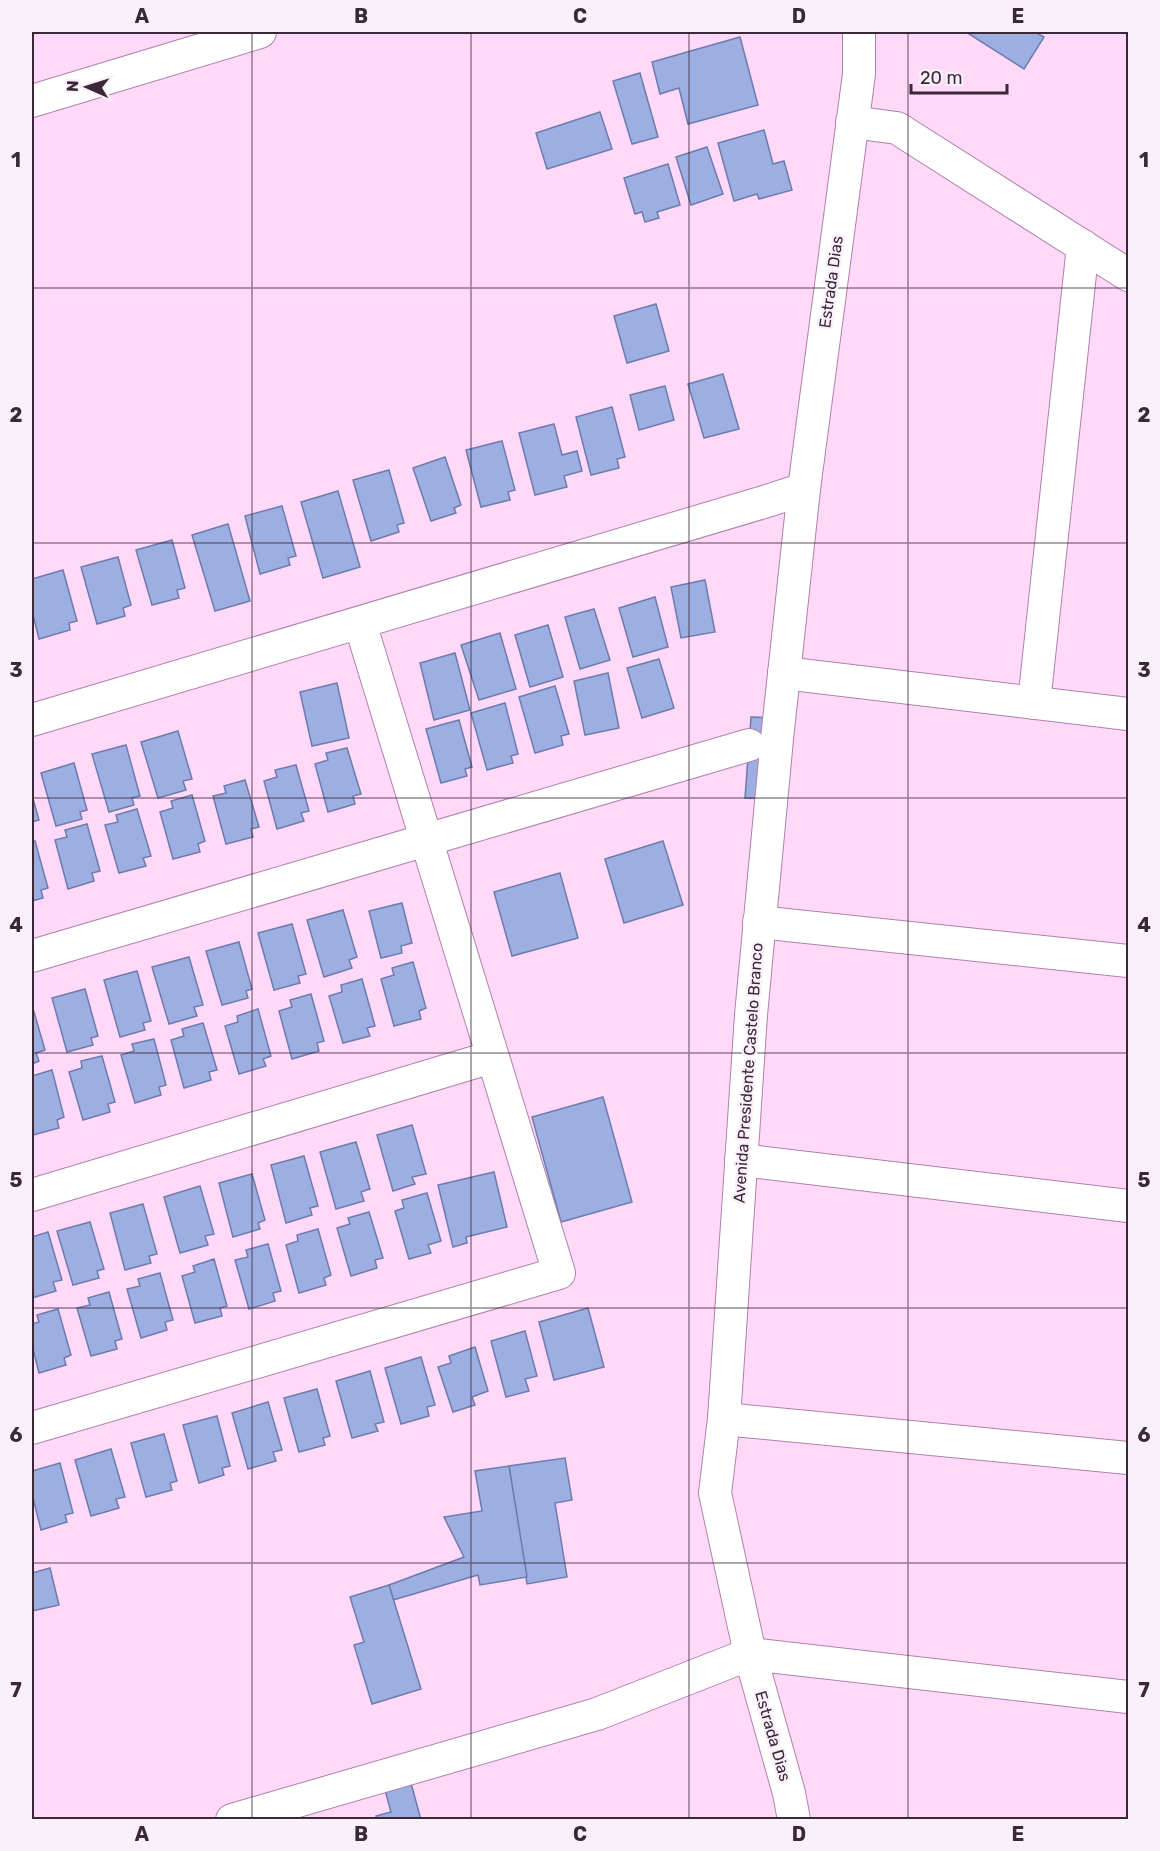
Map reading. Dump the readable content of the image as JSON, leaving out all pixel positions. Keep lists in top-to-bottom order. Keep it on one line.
{"streets":{"street":["Estrada Dias","Avenida Presidente Castelo Branco"]},"crossings":[["Estrada Dias","Avenida Presidente Castelo Branco"]],"scale_bar":"20 m","north":"left","grid":{"columns":["A","B","C","D","E"],"rows":["1","2","3","4","5","6","7"]}}
